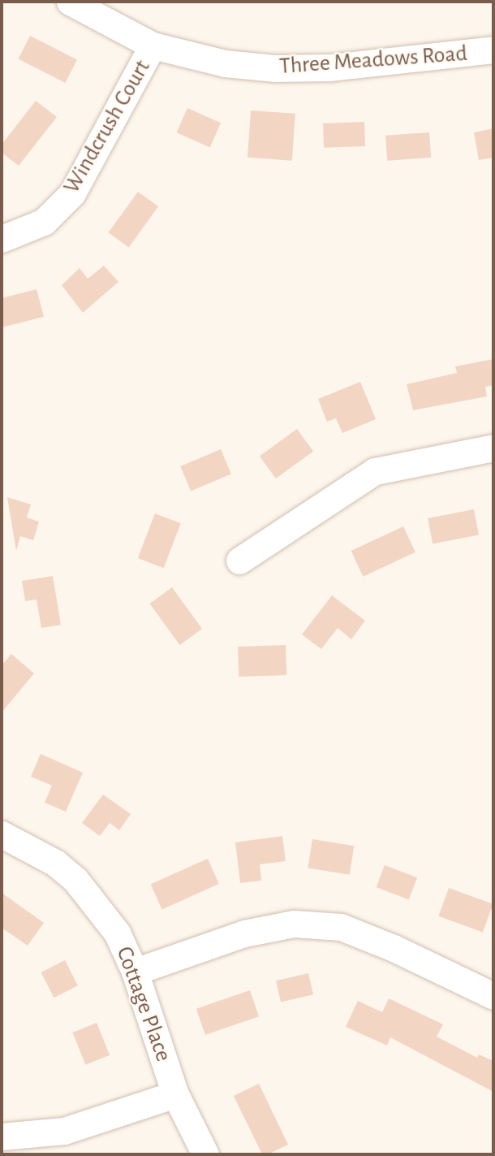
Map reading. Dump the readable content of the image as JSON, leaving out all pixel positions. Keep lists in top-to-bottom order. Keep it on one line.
{"streets":{"street":["Three Meadows Road","Windcrush Court","Cottage Place"]},"crossings":[["Three Meadows Road","Windcrush Court"]]}
